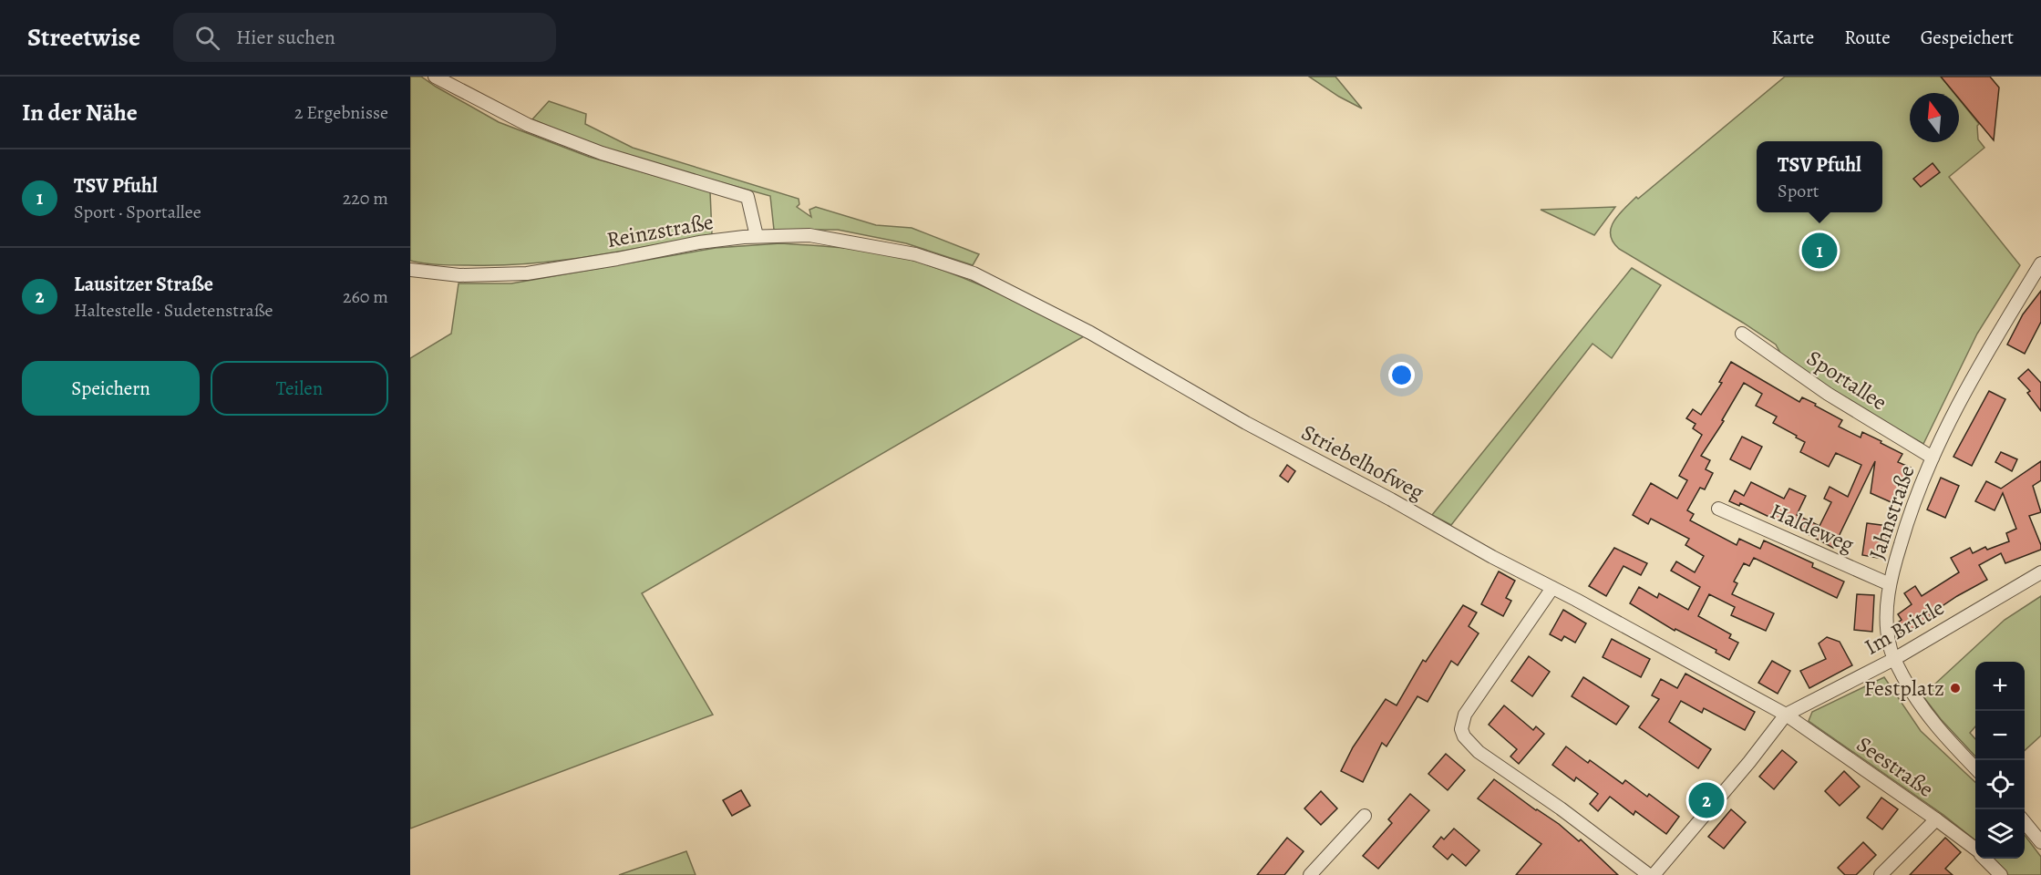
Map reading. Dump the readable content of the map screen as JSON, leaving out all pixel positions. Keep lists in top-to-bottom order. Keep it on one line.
{"streets":{"street":["Reinzstraße","Sportallee","Striebelhofweg","Jahnstraße","Haldeweg","Im Brittle","Seestraße"]},"crossings":[["Reinzstraße","Striebelhofweg"],["Sportallee","Jahnstraße"],["Striebelhofweg","Im Brittle"],["Striebelhofweg","Seestraße"],["Jahnstraße","Haldeweg"],["Jahnstraße","Im Brittle"],["Im Brittle","Seestraße"]],"places":["Festplatz"],"north":"top","page":{"header":"Streetwise","search":"Hier suchen","nav":["Karte","Route","Gespeichert"],"heading":["In der Nähe","2 Ergebnisse"],"popup":["TSV Pfuhl","Sport"],"list":[{"mark":"1","name":"TSV Pfuhl","note":"Sport · Sportallee","value":"220 m"},{"mark":"2","name":"Lausitzer Straße","note":"Haltestelle · Sudetenstraße","value":"260 m"}],"pins":["1","2"],"buttons":["Speichern","Teilen"],"map_buttons":["+","−"]}}
